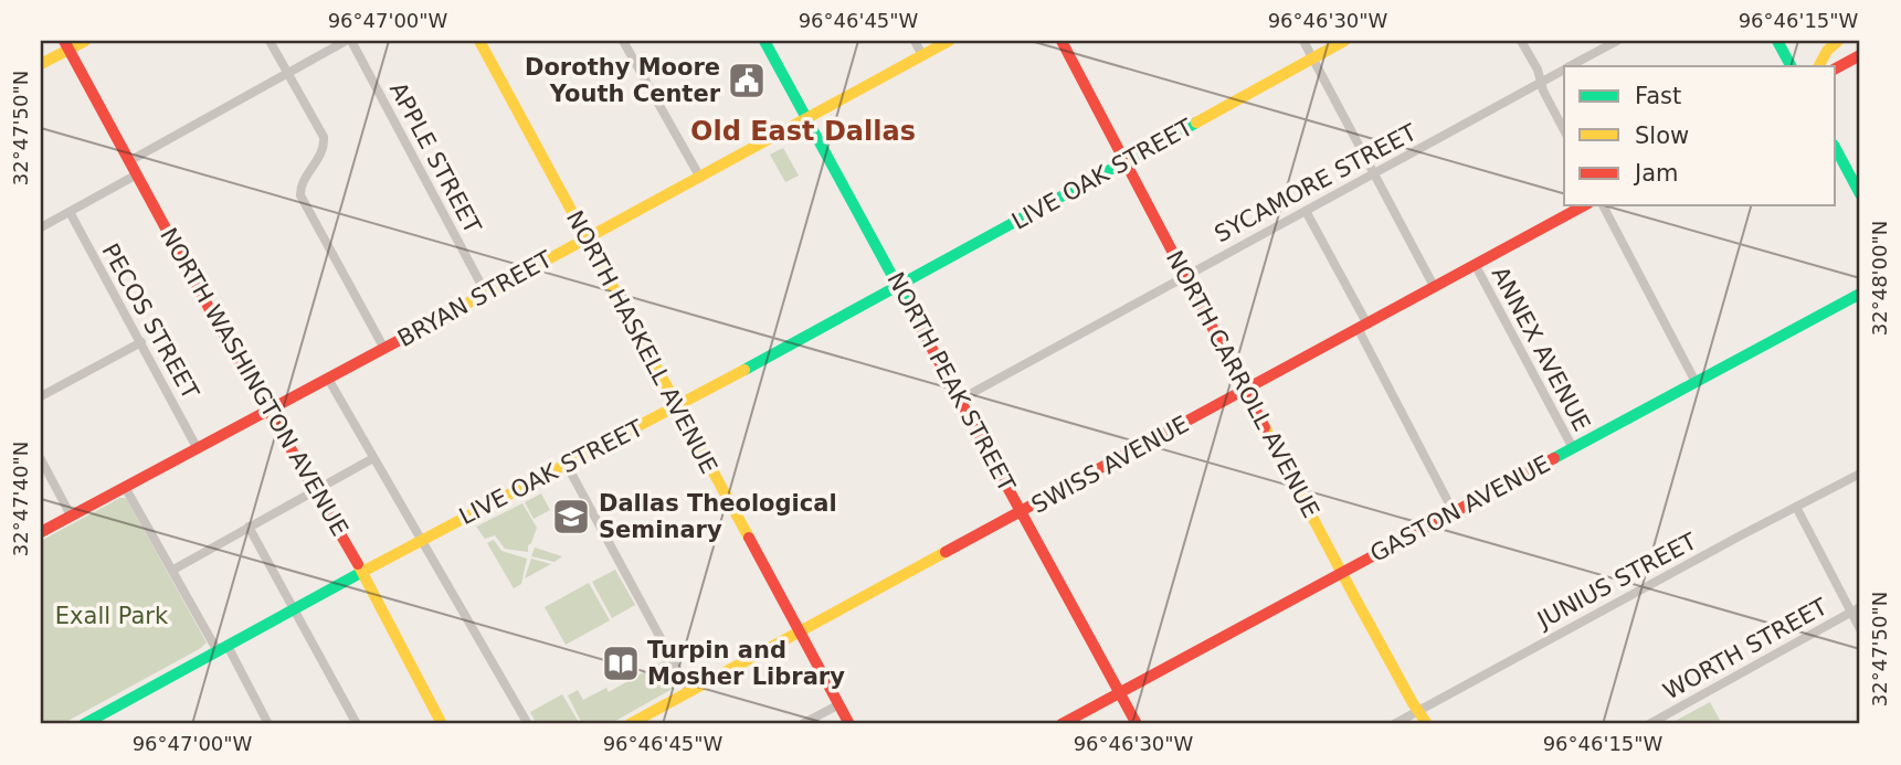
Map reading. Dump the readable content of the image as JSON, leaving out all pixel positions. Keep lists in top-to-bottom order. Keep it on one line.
{"streets":{"street":["APPLE STREET","LIVE OAK STREET","SYCAMORE STREET","BRYAN STREET","PECOS STREET","NORTH HASKELL AVENUE","ANNEX AVENUE","NORTH WASHINGTON AVENUE","NORTH PEAK STREET","NORTH CARROLL AVENUE","SWISS AVENUE","GASTON AVENUE","JUNIUS STREET","WORTH STREET"]},"crossings":[["APPLE STREET","BRYAN STREET"],["LIVE OAK STREET","NORTH HASKELL AVENUE"],["LIVE OAK STREET","NORTH WASHINGTON AVENUE"],["LIVE OAK STREET","NORTH PEAK STREET"],["LIVE OAK STREET","NORTH CARROLL AVENUE"],["SYCAMORE STREET","NORTH PEAK STREET"],["SYCAMORE STREET","NORTH CARROLL AVENUE"],["BRYAN STREET","PECOS STREET"],["BRYAN STREET","NORTH HASKELL AVENUE"],["BRYAN STREET","NORTH WASHINGTON AVENUE"],["BRYAN STREET","NORTH PEAK STREET"],["NORTH HASKELL AVENUE","SWISS AVENUE"],["ANNEX AVENUE","SWISS AVENUE"],["ANNEX AVENUE","GASTON AVENUE"],["NORTH PEAK STREET","SWISS AVENUE"],["NORTH PEAK STREET","GASTON AVENUE"],["NORTH CARROLL AVENUE","SWISS AVENUE"],["NORTH CARROLL AVENUE","GASTON AVENUE"],["NORTH CARROLL AVENUE","JUNIUS STREET"]],"districts":["Old East Dallas"],"parks":["Exall Park"],"places":{"public building":["Dorothy Moore Youth Center"],"school or university":["Dallas Theological Seminary"],"library":["Turpin and Mosher Library"]},"legend":["Fast","Slow","Jam"],"coordinates":["96°47'00\"W","96°46'45\"W","96°46'30\"W","96°46'15\"W","32°47'50\"N","32°48'00\"N","32°47'40\"N"]}
